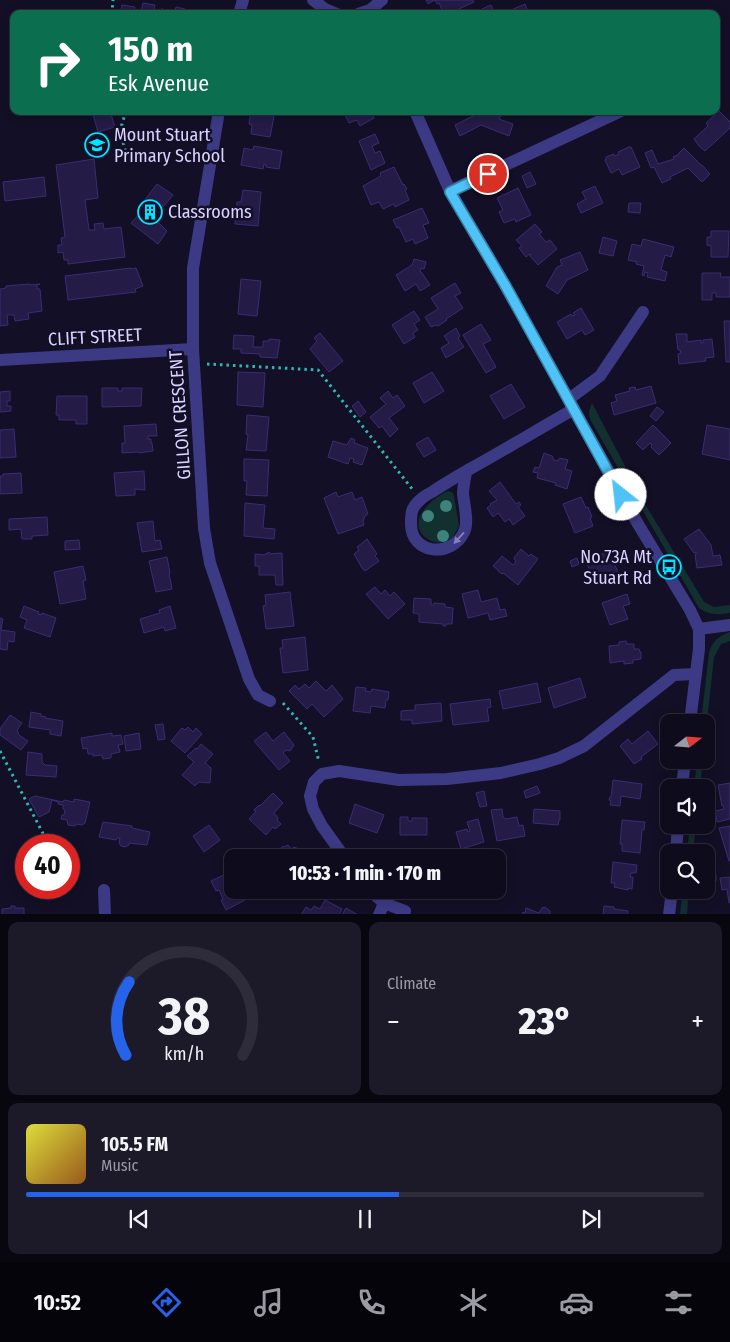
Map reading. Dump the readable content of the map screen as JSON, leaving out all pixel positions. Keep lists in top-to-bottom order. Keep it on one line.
{"streets":{"street":["CLIFT STREET","GILLON CRESCENT"]},"crossings":[["CLIFT STREET","GILLON CRESCENT"]],"places":{"school or university":["Mount Stuart Primary School"],"building":["Classrooms"],"bus stop":["No.73A Mt Stuart Rd"]},"north":"right","page":{"turn":["150 m","Esk Avenue"],"limit":"40","trip":"10:53 · 1 min · 170 m","tile":"Climate","heat":["−","23°","+"],"song":["105.5 FM","Music"],"tabs":"10:52","gauge":["38","km/h"]}}
